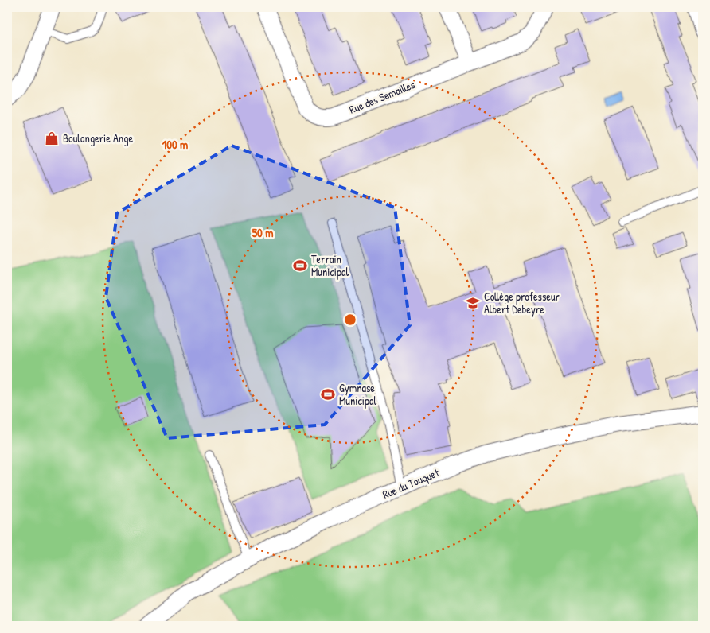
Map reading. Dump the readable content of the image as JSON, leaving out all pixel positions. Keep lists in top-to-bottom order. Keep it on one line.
{"streets":{"street":["Rue des Semailles","Rue du Touquet"]},"places":{"shop":["Boulangerie Ange"],"sports":["Terrain Municipal","Gymnase Municipal"],"school or university":["Collège professeur Albert Debeyre"]},"rings":["100 m","50 m"]}
